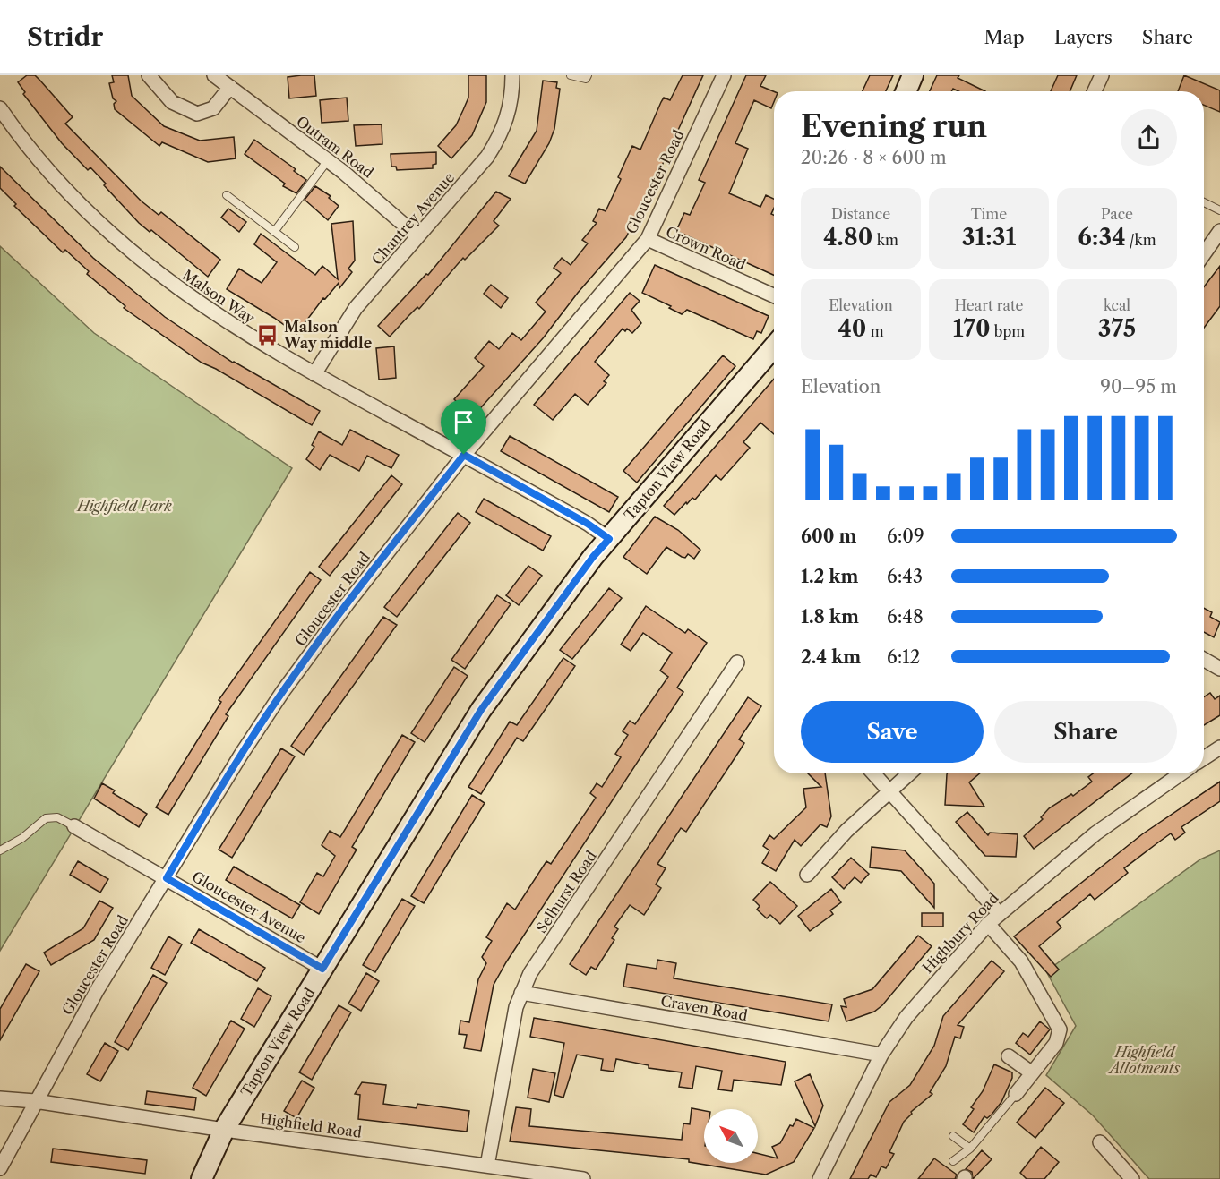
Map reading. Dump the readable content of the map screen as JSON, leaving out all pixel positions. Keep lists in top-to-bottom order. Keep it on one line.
{"streets":{"street":["Outram Road","Gloucester Road","Chantrey Avenue","Crown Road","Malson Way","Tapton View Road","Selhurst Road","Gloucester Avenue","Highbury Road","Craven Road","Highfield Road"]},"crossings":[["Outram Road","Chantrey Avenue"],["Gloucester Road","Crown Road"],["Gloucester Road","Malson Way"],["Gloucester Road","Gloucester Avenue"],["Gloucester Road","Highfield Road"],["Chantrey Avenue","Malson Way"],["Malson Way","Tapton View Road"],["Tapton View Road","Gloucester Avenue"],["Tapton View Road","Highfield Road"],["Selhurst Road","Craven Road"],["Selhurst Road","Highfield Road"],["Highbury Road","Craven Road"]],"parks":["Highfield Park","Highfield Allotments"],"places":{"bus stop":["Malson Way middle"]},"north":"top left","page":{"header":"Stridr","nav":["Map","Layers","Share"],"heading":["Evening run","20:26 · 8 × 600 m"],"stats":[["Distance","4.80 km"],["Time","31:31"],["Pace","6:34 /km"],["Elevation","40 m"],["Heart rate","170 bpm"],["kcal","375"]],"chart":["Elevation","90–95 m"],"list":[{"name":"600 m","note":"6:09"},{"name":"1.2 km","note":"6:43"},{"name":"1.8 km","note":"6:48"},{"name":"2.4 km","note":"6:12"}],"buttons":["Save","Share"]}}
